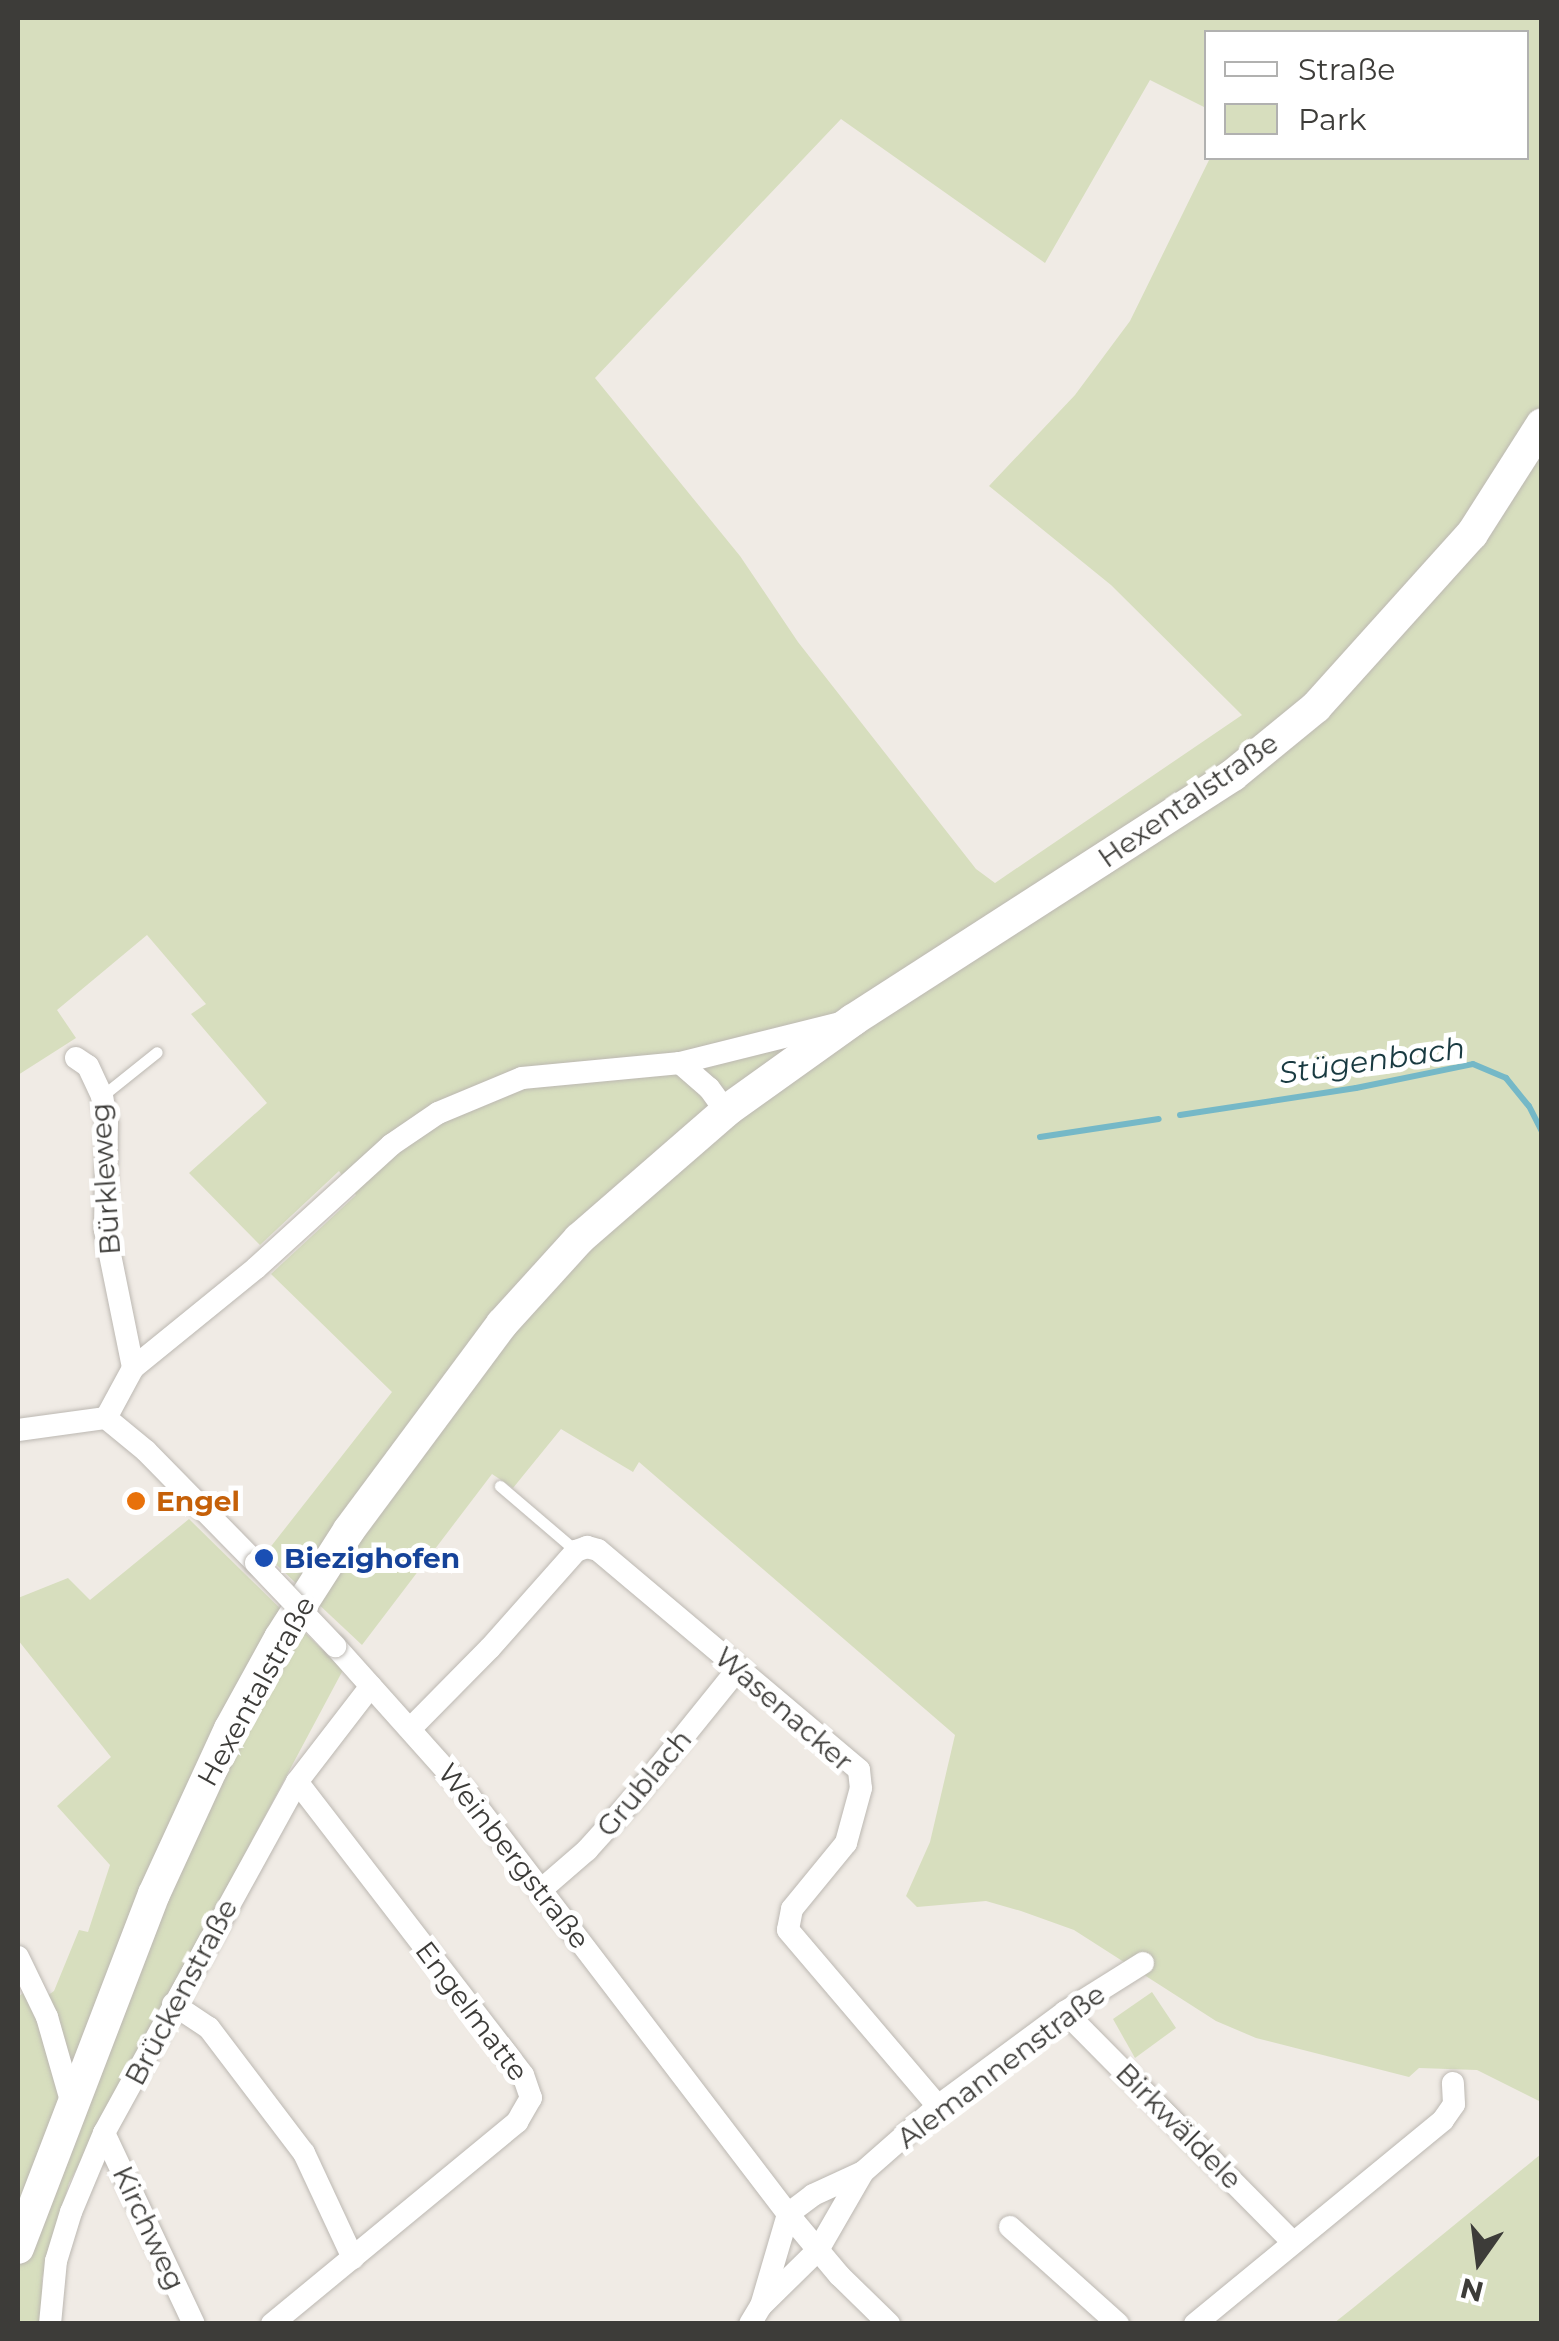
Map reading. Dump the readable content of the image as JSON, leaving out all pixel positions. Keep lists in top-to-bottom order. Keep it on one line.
{"streets":{"main road":["Hexentalstraße"],"street":["Bürkleweg","Wasenacker","Grublach","Weinbergstraße","Brückenstraße","Engelmatte","Alemannenstraße","Birkwäldele","Kirchweg"]},"crossings":[["Hexentalstraße","Bürkleweg"],["Hexentalstraße","Weinbergstraße"],["Wasenacker","Grublach"],["Wasenacker","Alemannenstraße"],["Grublach","Weinbergstraße"],["Weinbergstraße","Brückenstraße"],["Weinbergstraße","Alemannenstraße"],["Brückenstraße","Engelmatte"],["Brückenstraße","Kirchweg"],["Alemannenstraße","Birkwäldele"]],"water":["Stügenbach"],"places":["Engel","Biezighofen"],"legend":["Straße","Park"],"north":"bottom"}
